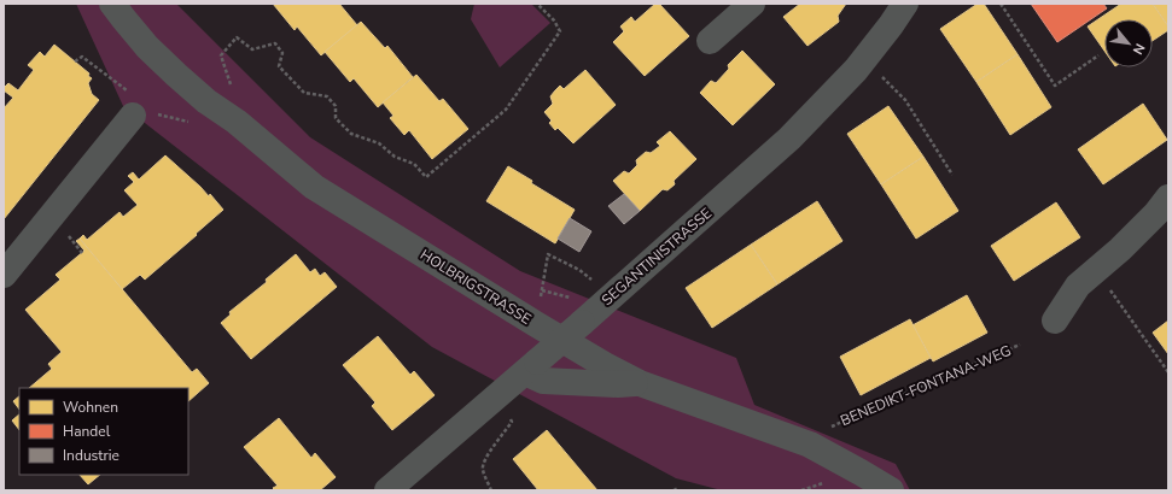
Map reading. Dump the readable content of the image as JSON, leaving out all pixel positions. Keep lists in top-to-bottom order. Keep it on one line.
{"streets":{"street":["SEGANTINISTRASSE","HOLBRIGSTRASSE"],"path":["BENEDIKT-FONTANA-WEG"]},"crossings":[["HOLBRIGSTRASSE","BENEDIKT-FONTANA-WEG"]],"legend":["Wohnen","Handel","Industrie"],"north":"bottom right"}
